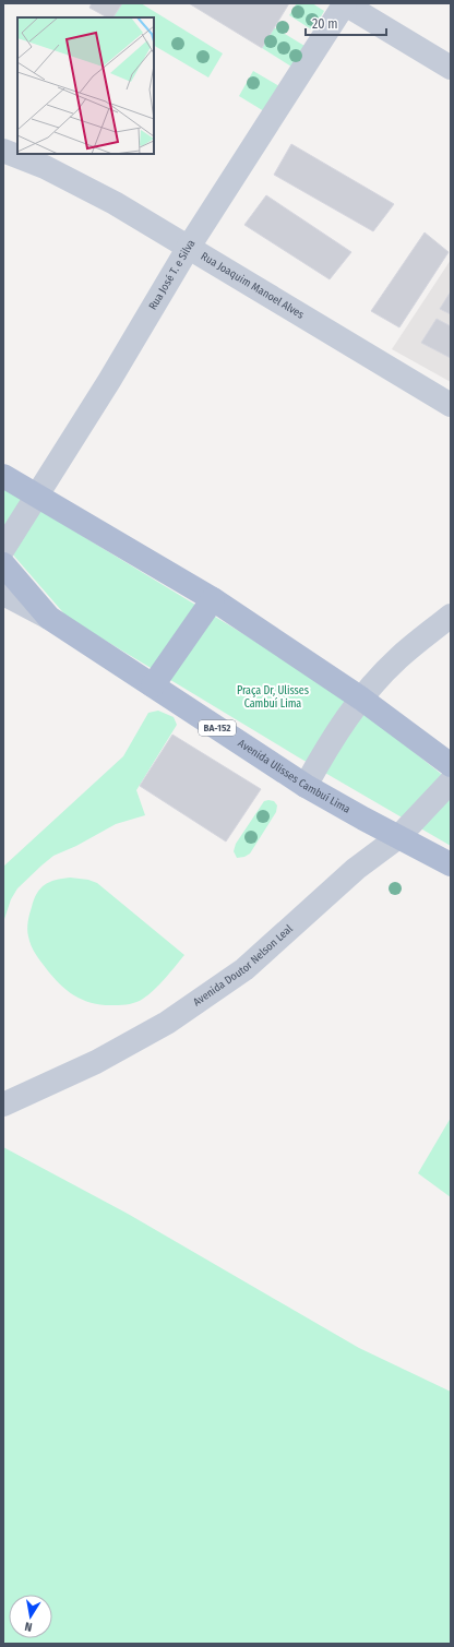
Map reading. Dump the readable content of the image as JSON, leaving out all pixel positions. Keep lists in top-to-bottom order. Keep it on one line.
{"streets":{"main road":["BA-152","Avenida Ulisses Cambuí Lima"],"street":["Rua José T. e Silva","Rua Joaquim Manoel Alves","Avenida Doutor Nelson Leal"]},"crossings":[["Rua José T. e Silva","Rua Joaquim Manoel Alves"],["Avenida Ulisses Cambuí Lima","Avenida Doutor Nelson Leal"]],"parks":["Praça Dr, Ulisses Cambuí Lima"],"scale_bar":"20 m","north":"bottom"}
